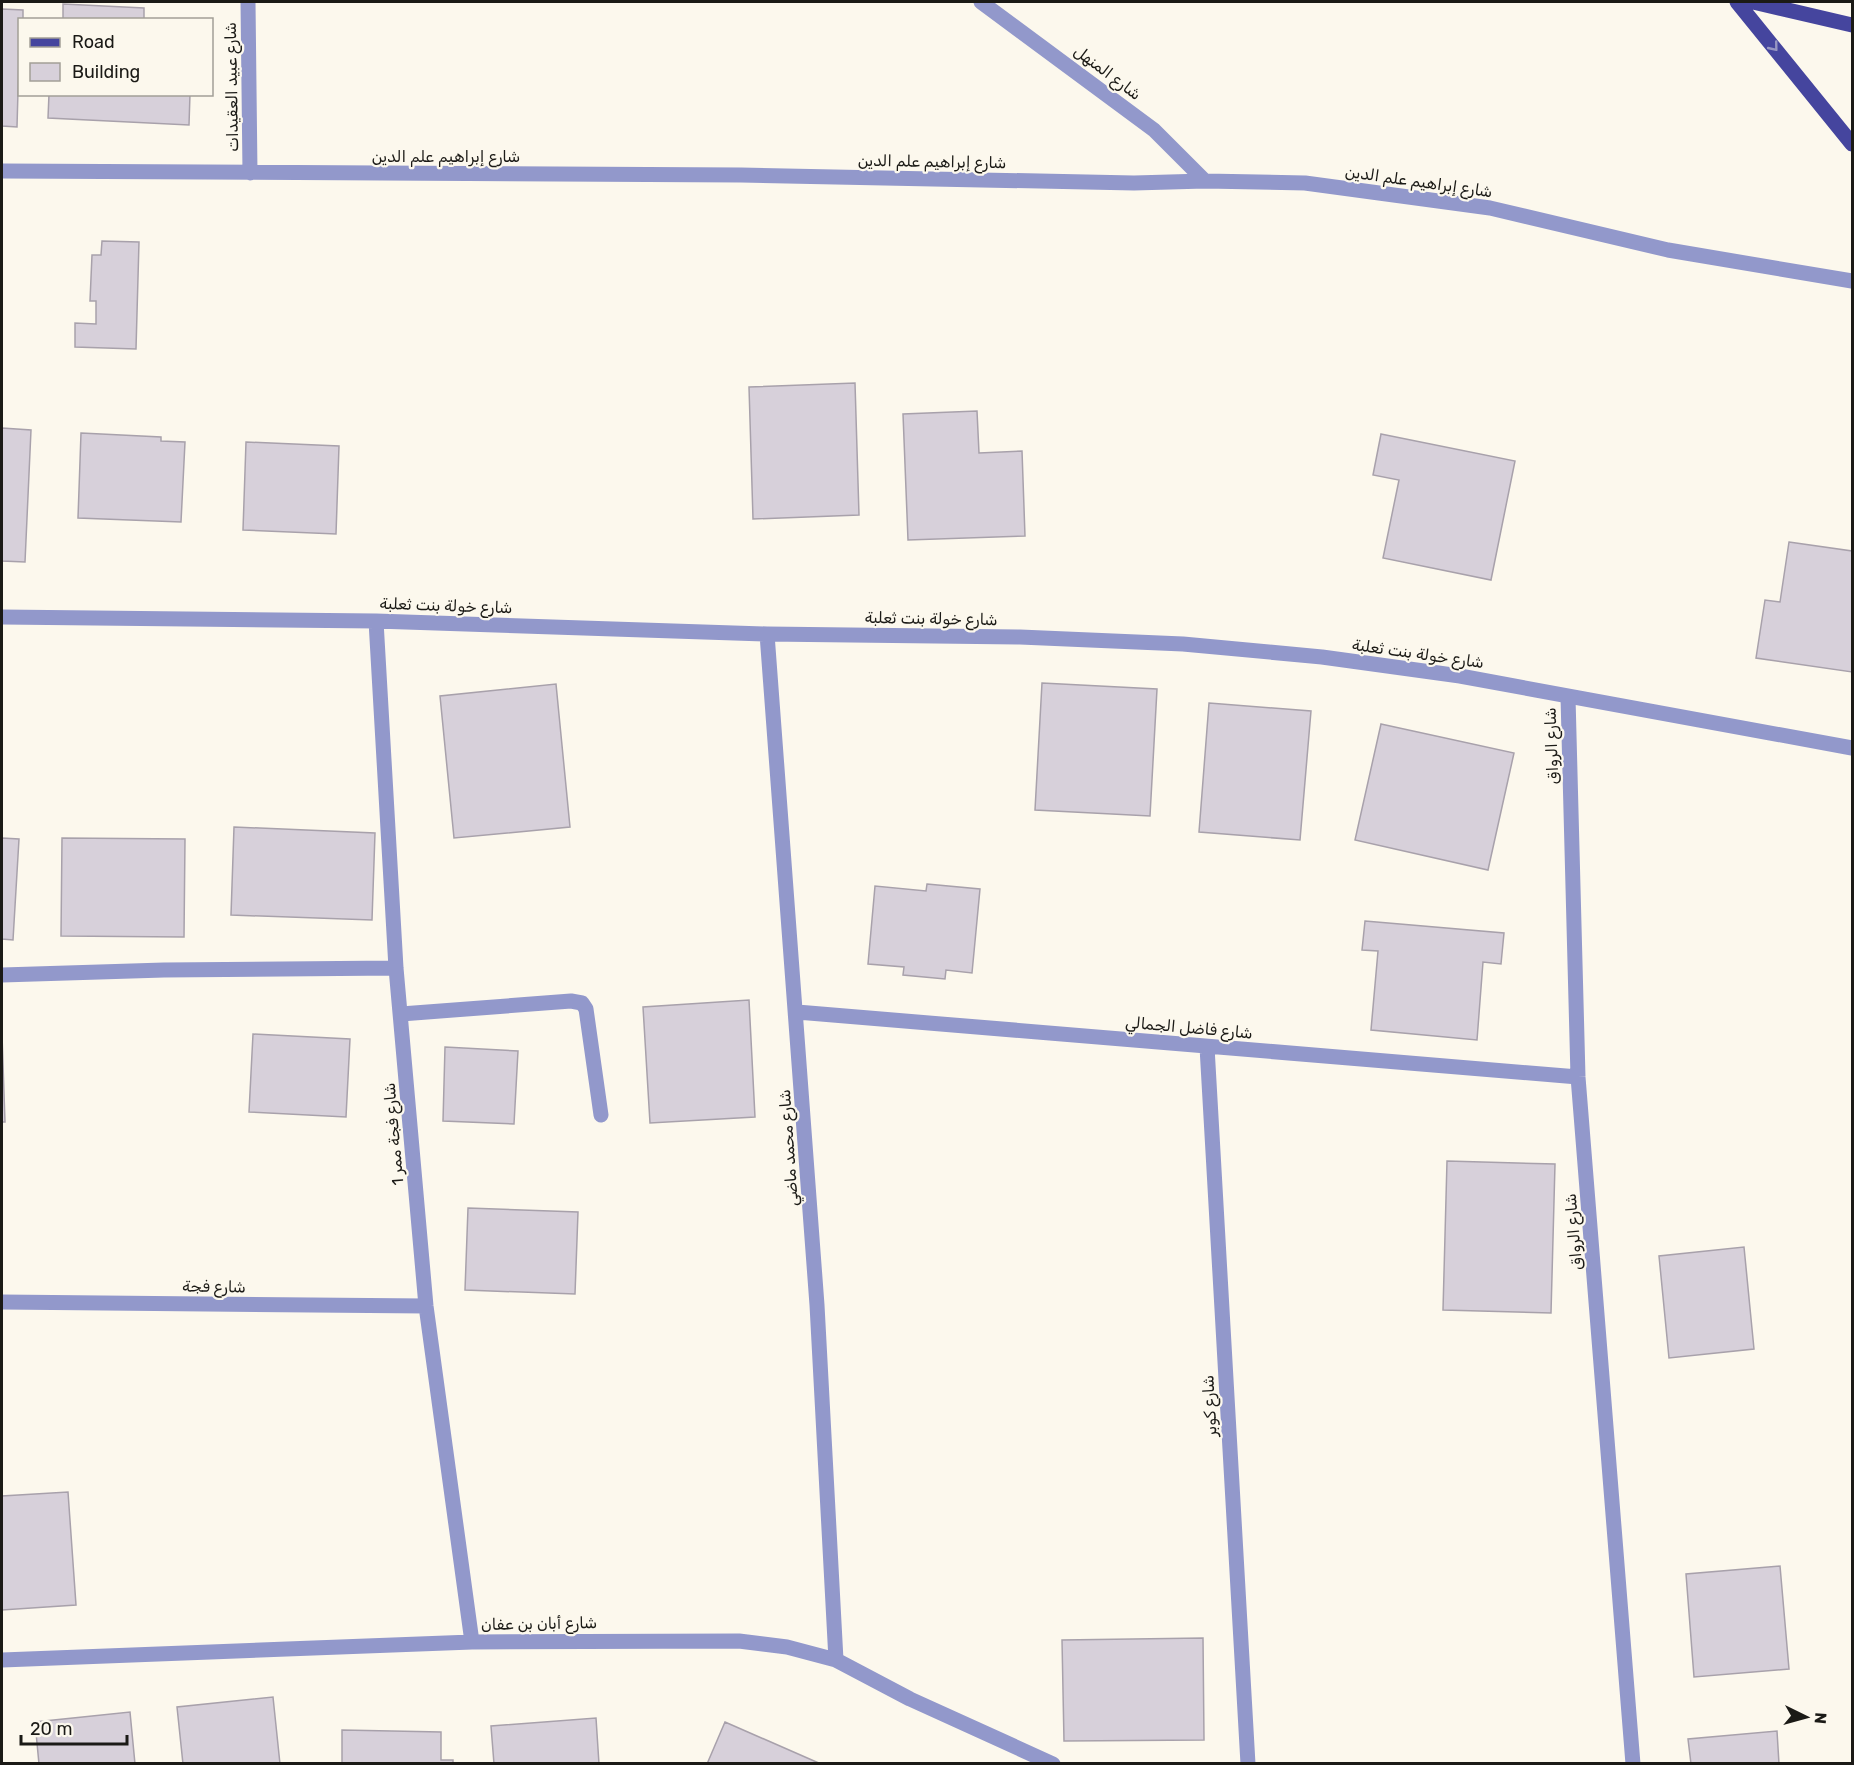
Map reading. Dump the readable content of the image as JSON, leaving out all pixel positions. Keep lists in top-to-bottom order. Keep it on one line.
{"streets":{"street":["شارع المنهل","شارع عبيد العقيدات","شارع إبراهيم علم الدين","شارع خولة بنت ثعلبة","شارع الرواق","شارع فاضل الجمالي","شارع فجة ممر 1","شارع محمد ماضي","شارع فجة","شارع كوبر","شارع أبان بن عفان"]},"crossings":[["شارع المنهل","شارع إبراهيم علم الدين"],["شارع عبيد العقيدات","شارع إبراهيم علم الدين"],["شارع خولة بنت ثعلبة","شارع الرواق"],["شارع خولة بنت ثعلبة","شارع فجة ممر 1"],["شارع خولة بنت ثعلبة","شارع محمد ماضي"],["شارع الرواق","شارع فاضل الجمالي"],["شارع فاضل الجمالي","شارع محمد ماضي"],["شارع فاضل الجمالي","شارع كوبر"],["شارع فجة ممر 1","شارع فجة"],["شارع فجة ممر 1","شارع أبان بن عفان"],["شارع محمد ماضي","شارع أبان بن عفان"]],"legend":["Road","Building"],"scale_bar":"20 m","north":"right"}
